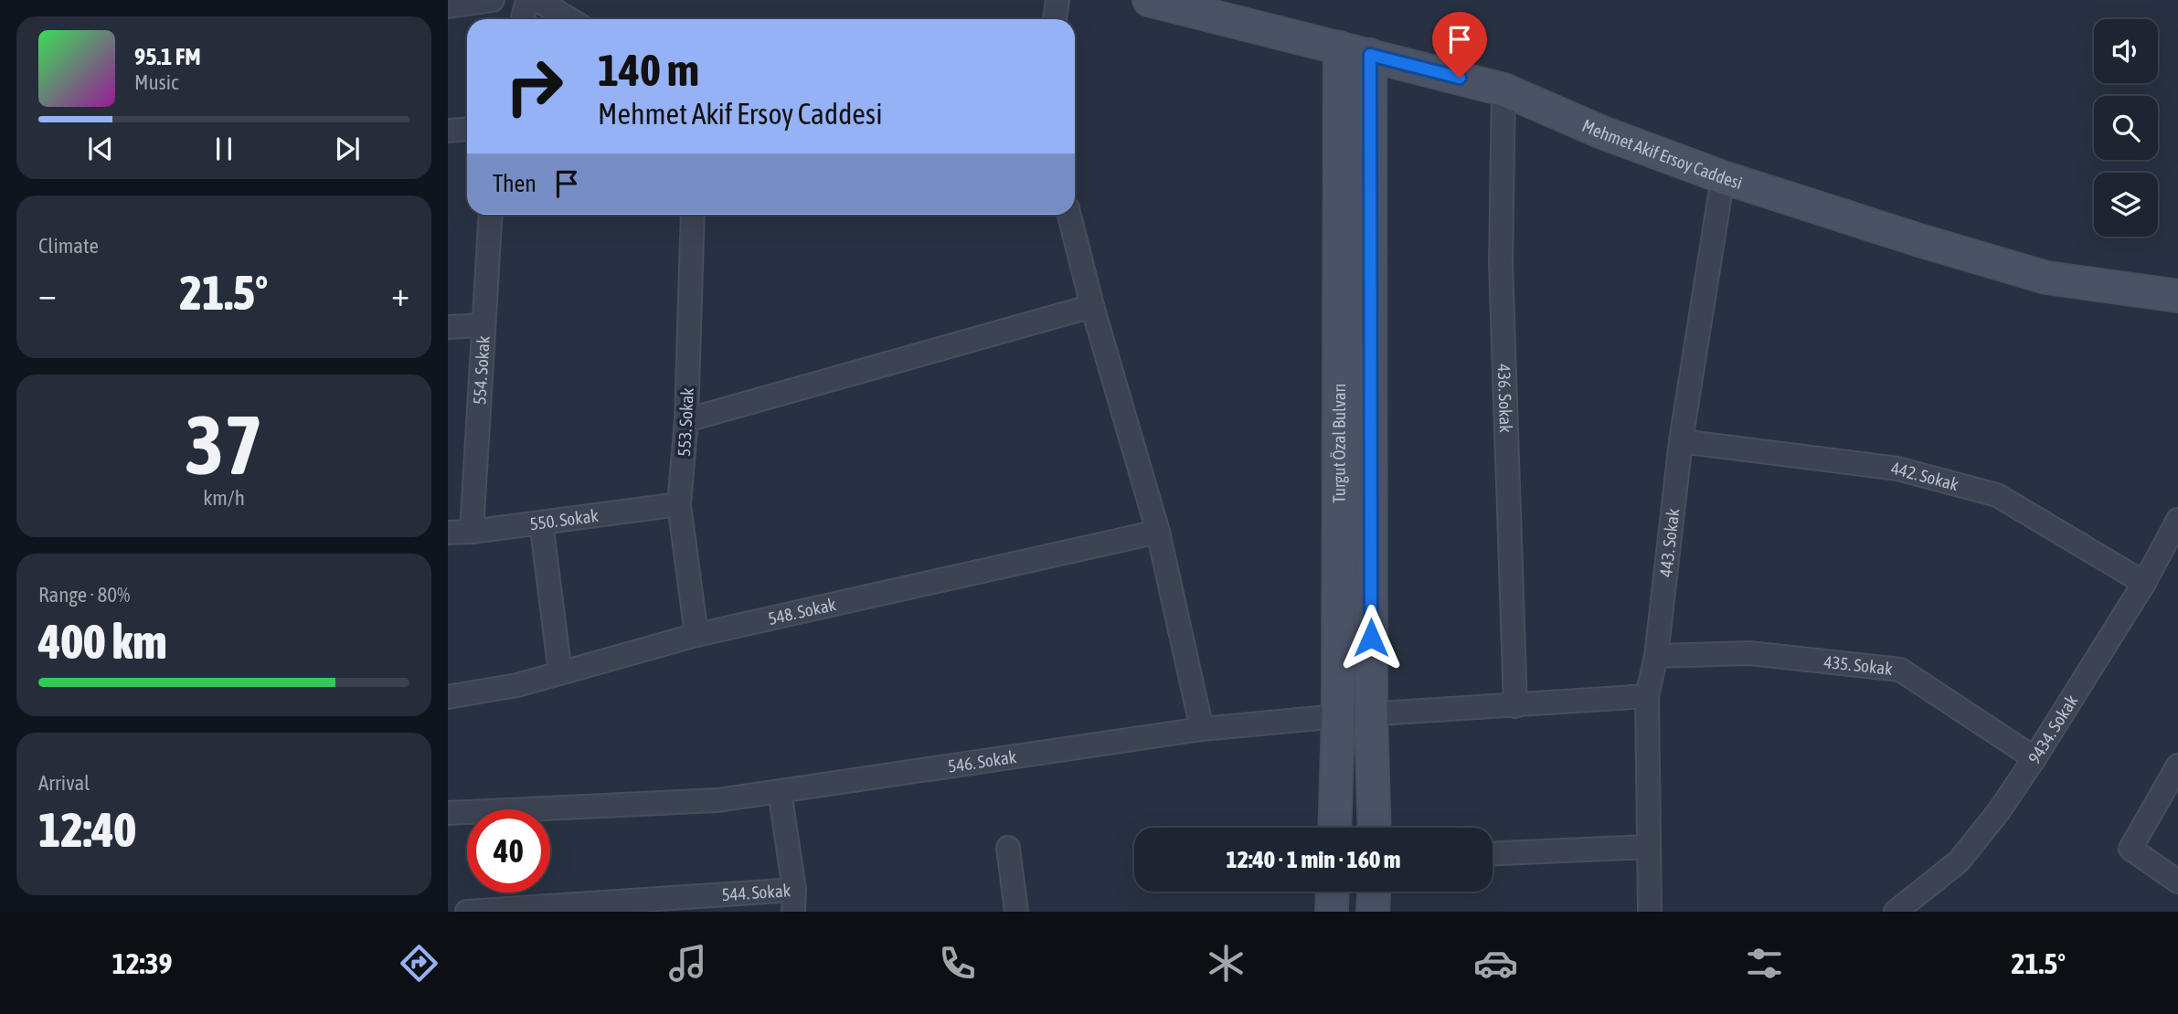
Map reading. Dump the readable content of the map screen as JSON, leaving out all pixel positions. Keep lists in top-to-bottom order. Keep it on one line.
{"streets":{"street":["Mehmet Akif Ersoy Caddesi","554. Sokak","436. Sokak","553. Sokak","Turgut Özal Bulvarı","442. Sokak","550. Sokak","443. Sokak","548. Sokak","435. Sokak","9434. Sokak","546. Sokak","544. Sokak"]},"crossings":[["Mehmet Akif Ersoy Caddesi","436. Sokak"],["Mehmet Akif Ersoy Caddesi","Turgut Özal Bulvarı"],["Mehmet Akif Ersoy Caddesi","443. Sokak"],["554. Sokak","550. Sokak"],["436. Sokak","546. Sokak"],["553. Sokak","550. Sokak"],["553. Sokak","548. Sokak"],["Turgut Özal Bulvarı","546. Sokak"],["442. Sokak","443. Sokak"],["442. Sokak","9434. Sokak"],["443. Sokak","435. Sokak"],["443. Sokak","546. Sokak"],["435. Sokak","9434. Sokak"]],"page":{"turn":["140 m","Mehmet Akif Ersoy Caddesi"],"song":["95.1 FM","Music"],"then":"Then","tile":["Climate",["37","km/h"],["Range · 80%","400 km"],["Arrival","12:40"]],"heat":["−","21.5°","+"],"limit":"40","trip":"12:40 · 1 min · 160 m","tabs":["12:39","21.5°"]}}
